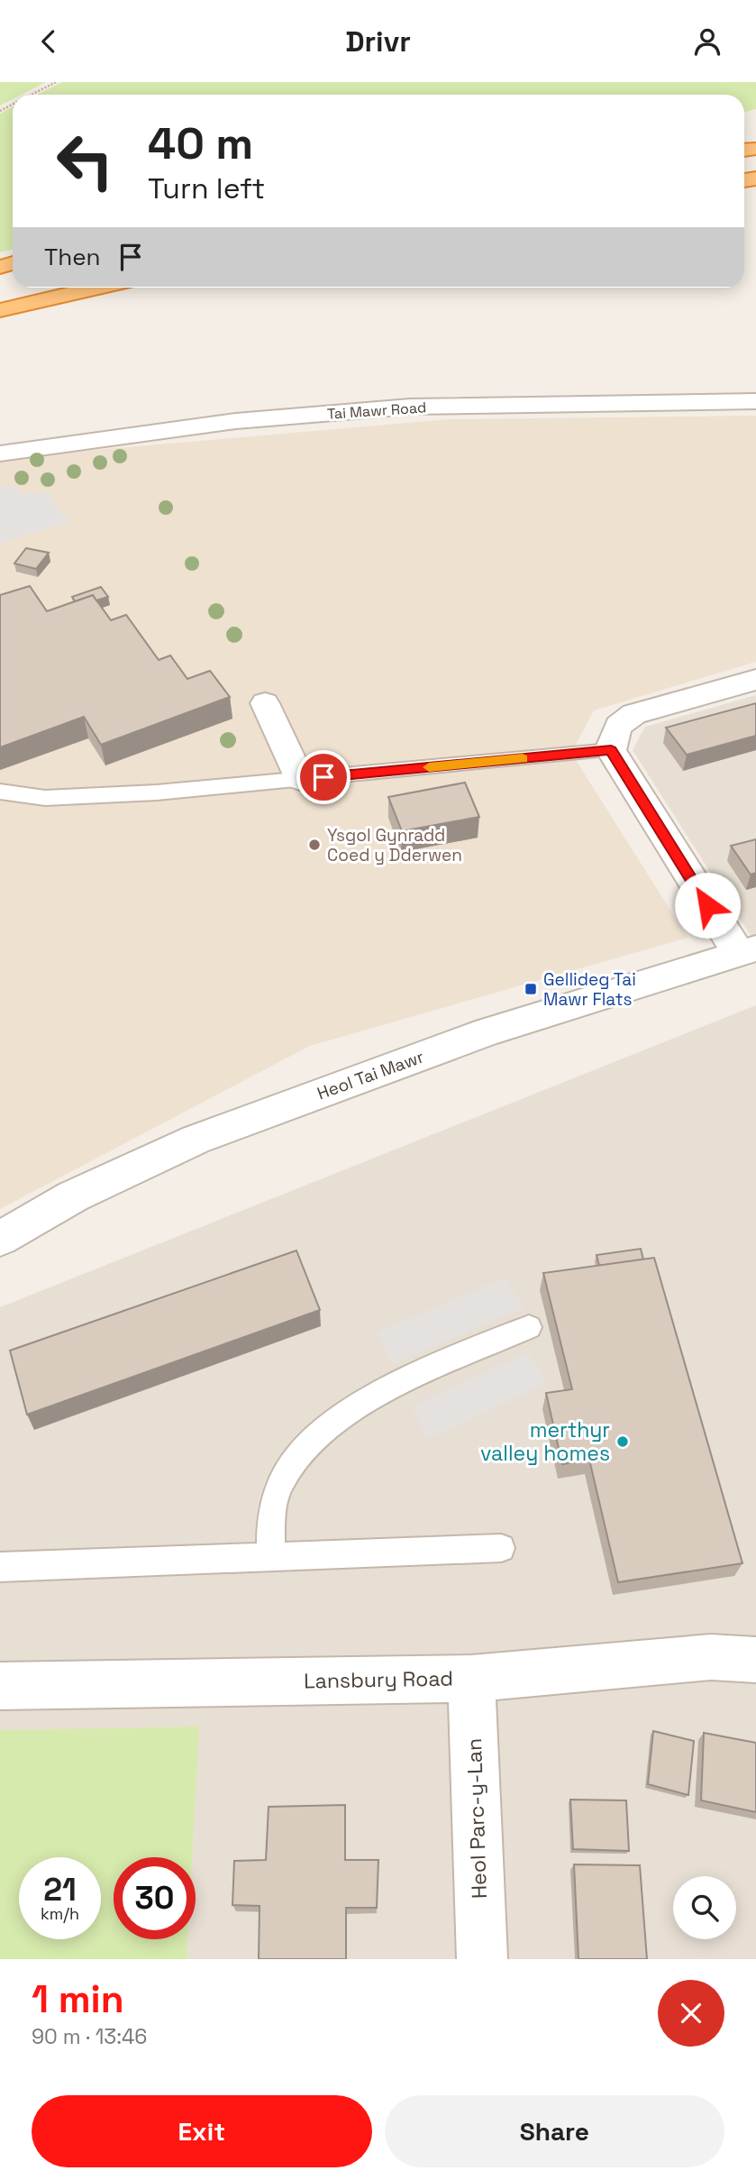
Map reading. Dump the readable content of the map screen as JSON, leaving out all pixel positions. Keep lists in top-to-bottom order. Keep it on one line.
{"streets":{"street":["Tai Mawr Road","Heol Tai Mawr","Lansbury Road","Heol Parc-y-Lan"]},"crossings":[["Lansbury Road","Heol Parc-y-Lan"]],"places":{"other":["Ysgol Gynradd Coed y Dderwen","merthyr valley homes"],"transit":["Gellideg Tai Mawr Flats"]},"page":{"header":"Drivr","turn":["40 m","Turn left"],"then":"Then","speed":"21 km/h","limit":"30","heading":["1 min","90 m · 13:46"],"buttons":["Exit","Share"]}}
